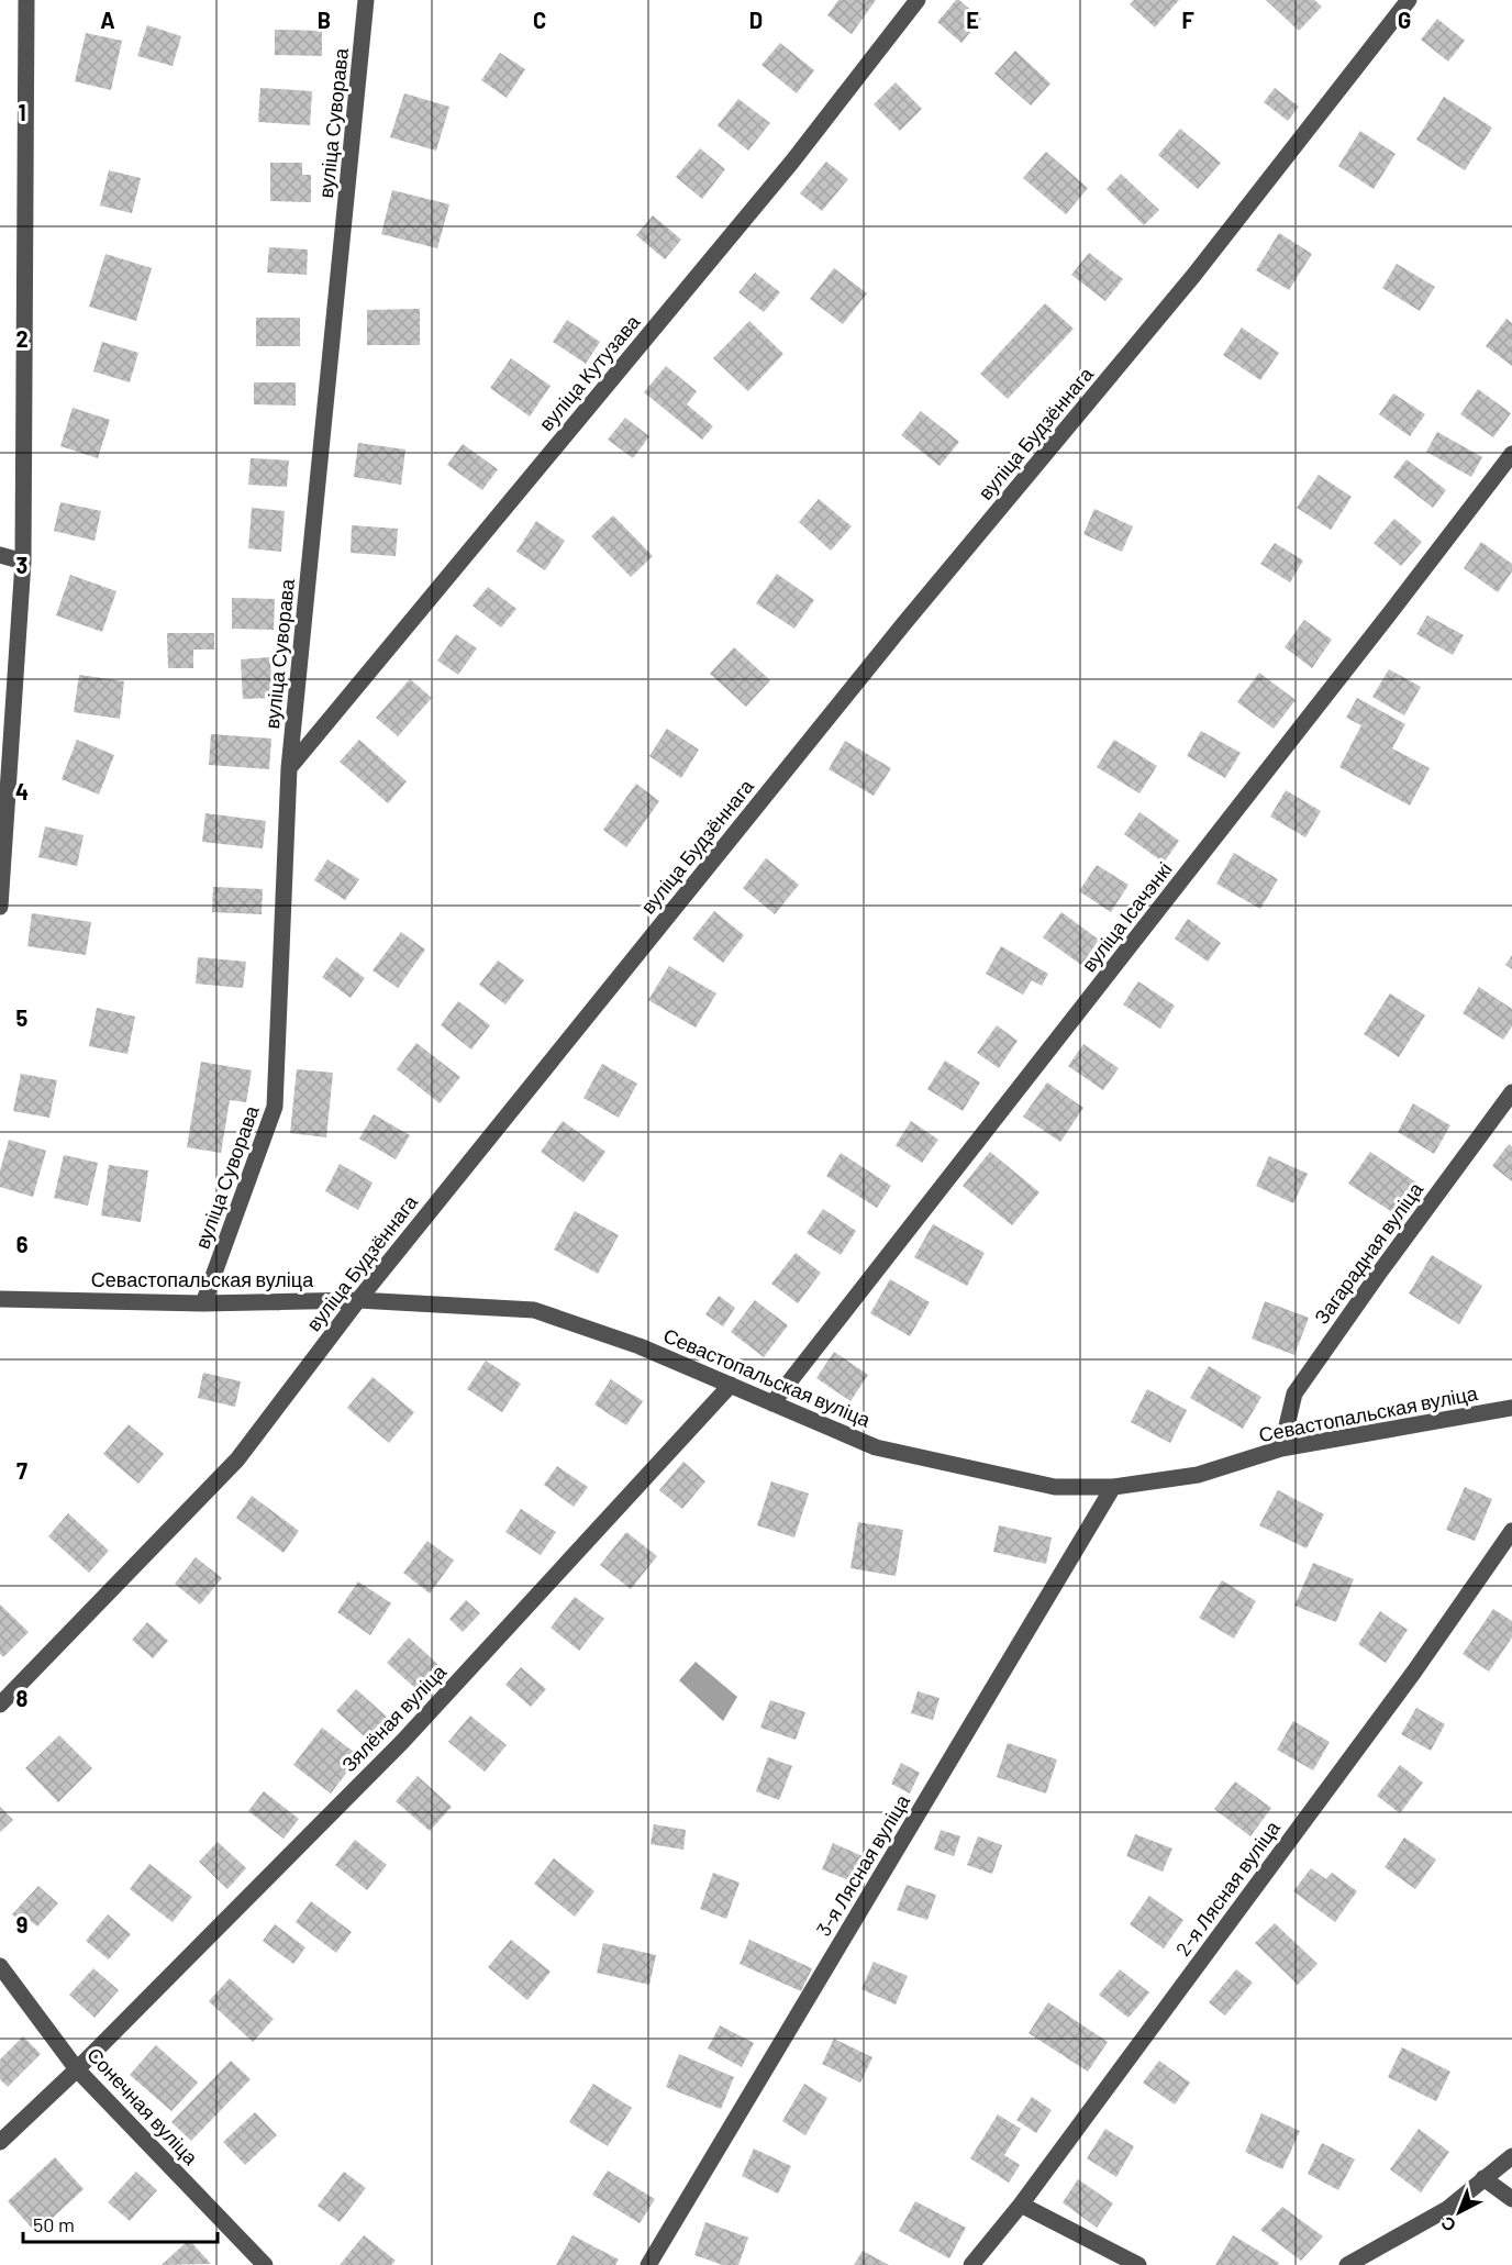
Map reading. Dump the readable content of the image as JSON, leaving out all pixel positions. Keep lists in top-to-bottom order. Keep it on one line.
{"streets":{"street":["вуліца Суворава","вуліца Кутузава","вуліца Будзённага","вуліца Ісачэнкі","Загарадная вуліца","Севастопальская вуліца","Зялёная вуліца","3-я Лясная вуліца","2-я Лясная вуліца","Сонечная вуліца"]},"crossings":[["вуліца Суворава","вуліца Кутузава"],["вуліца Суворава","Севастопальская вуліца"],["вуліца Будзённага","Севастопальская вуліца"],["вуліца Ісачэнкі","Севастопальская вуліца"],["Загарадная вуліца","Севастопальская вуліца"],["Севастопальская вуліца","Зялёная вуліца"],["Севастопальская вуліца","3-я Лясная вуліца"],["Зялёная вуліца","Сонечная вуліца"]],"scale_bar":"50 m","north":"bottom left","grid":{"columns":["A","B","C","D","E","F","G"],"rows":["1","2","3","4","5","6","7","8","9"]}}
